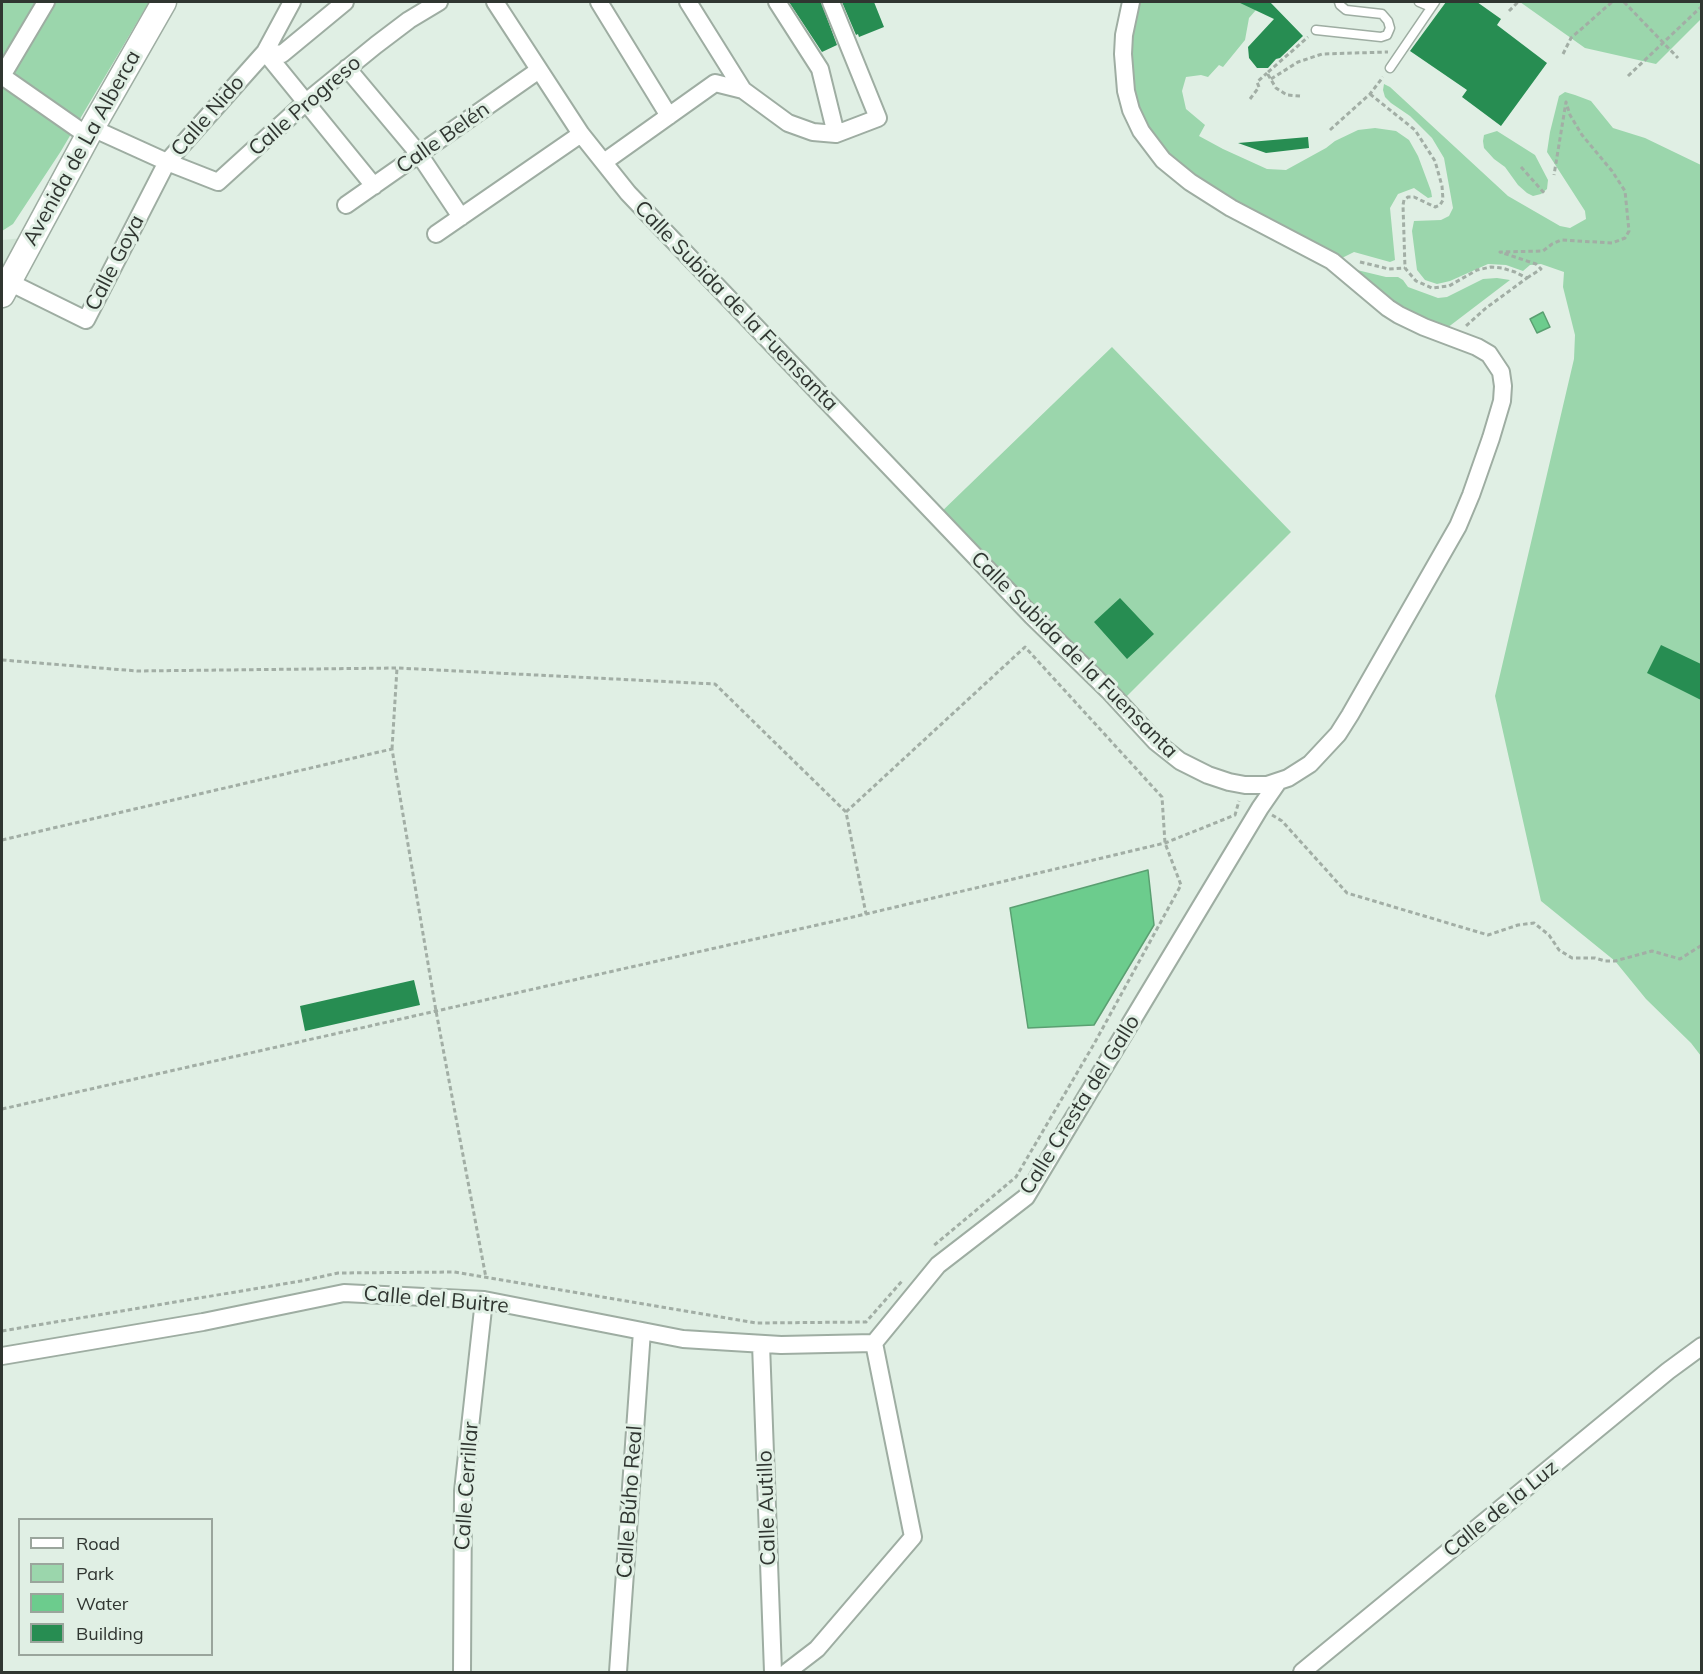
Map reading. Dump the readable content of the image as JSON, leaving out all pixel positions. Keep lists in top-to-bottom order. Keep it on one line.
{"streets":{"main road":["Avenida de La Alberca"],"street":["Calle Progreso","Calle Nido","Calle Belén","Calle Goya","Calle Subida de la Fuensanta","Calle Cresta del Gallo","Calle del Buitre","Calle Cerrillar","Calle Búho Real","Calle Autillo","Calle de la Luz"]},"crossings":[["Calle Progreso","Calle Nido"],["Calle Progreso","Calle Goya"],["Calle Nido","Avenida de La Alberca"],["Calle Nido","Calle Goya"],["Calle Belén","Calle Subida de la Fuensanta"],["Avenida de La Alberca","Calle Goya"],["Calle Subida de la Fuensanta","Calle Cresta del Gallo"],["Calle Cresta del Gallo","Calle del Buitre"],["Calle del Buitre","Calle Cerrillar"],["Calle del Buitre","Calle Búho Real"],["Calle del Buitre","Calle Autillo"]],"legend":["Road","Park","Water","Building"]}
